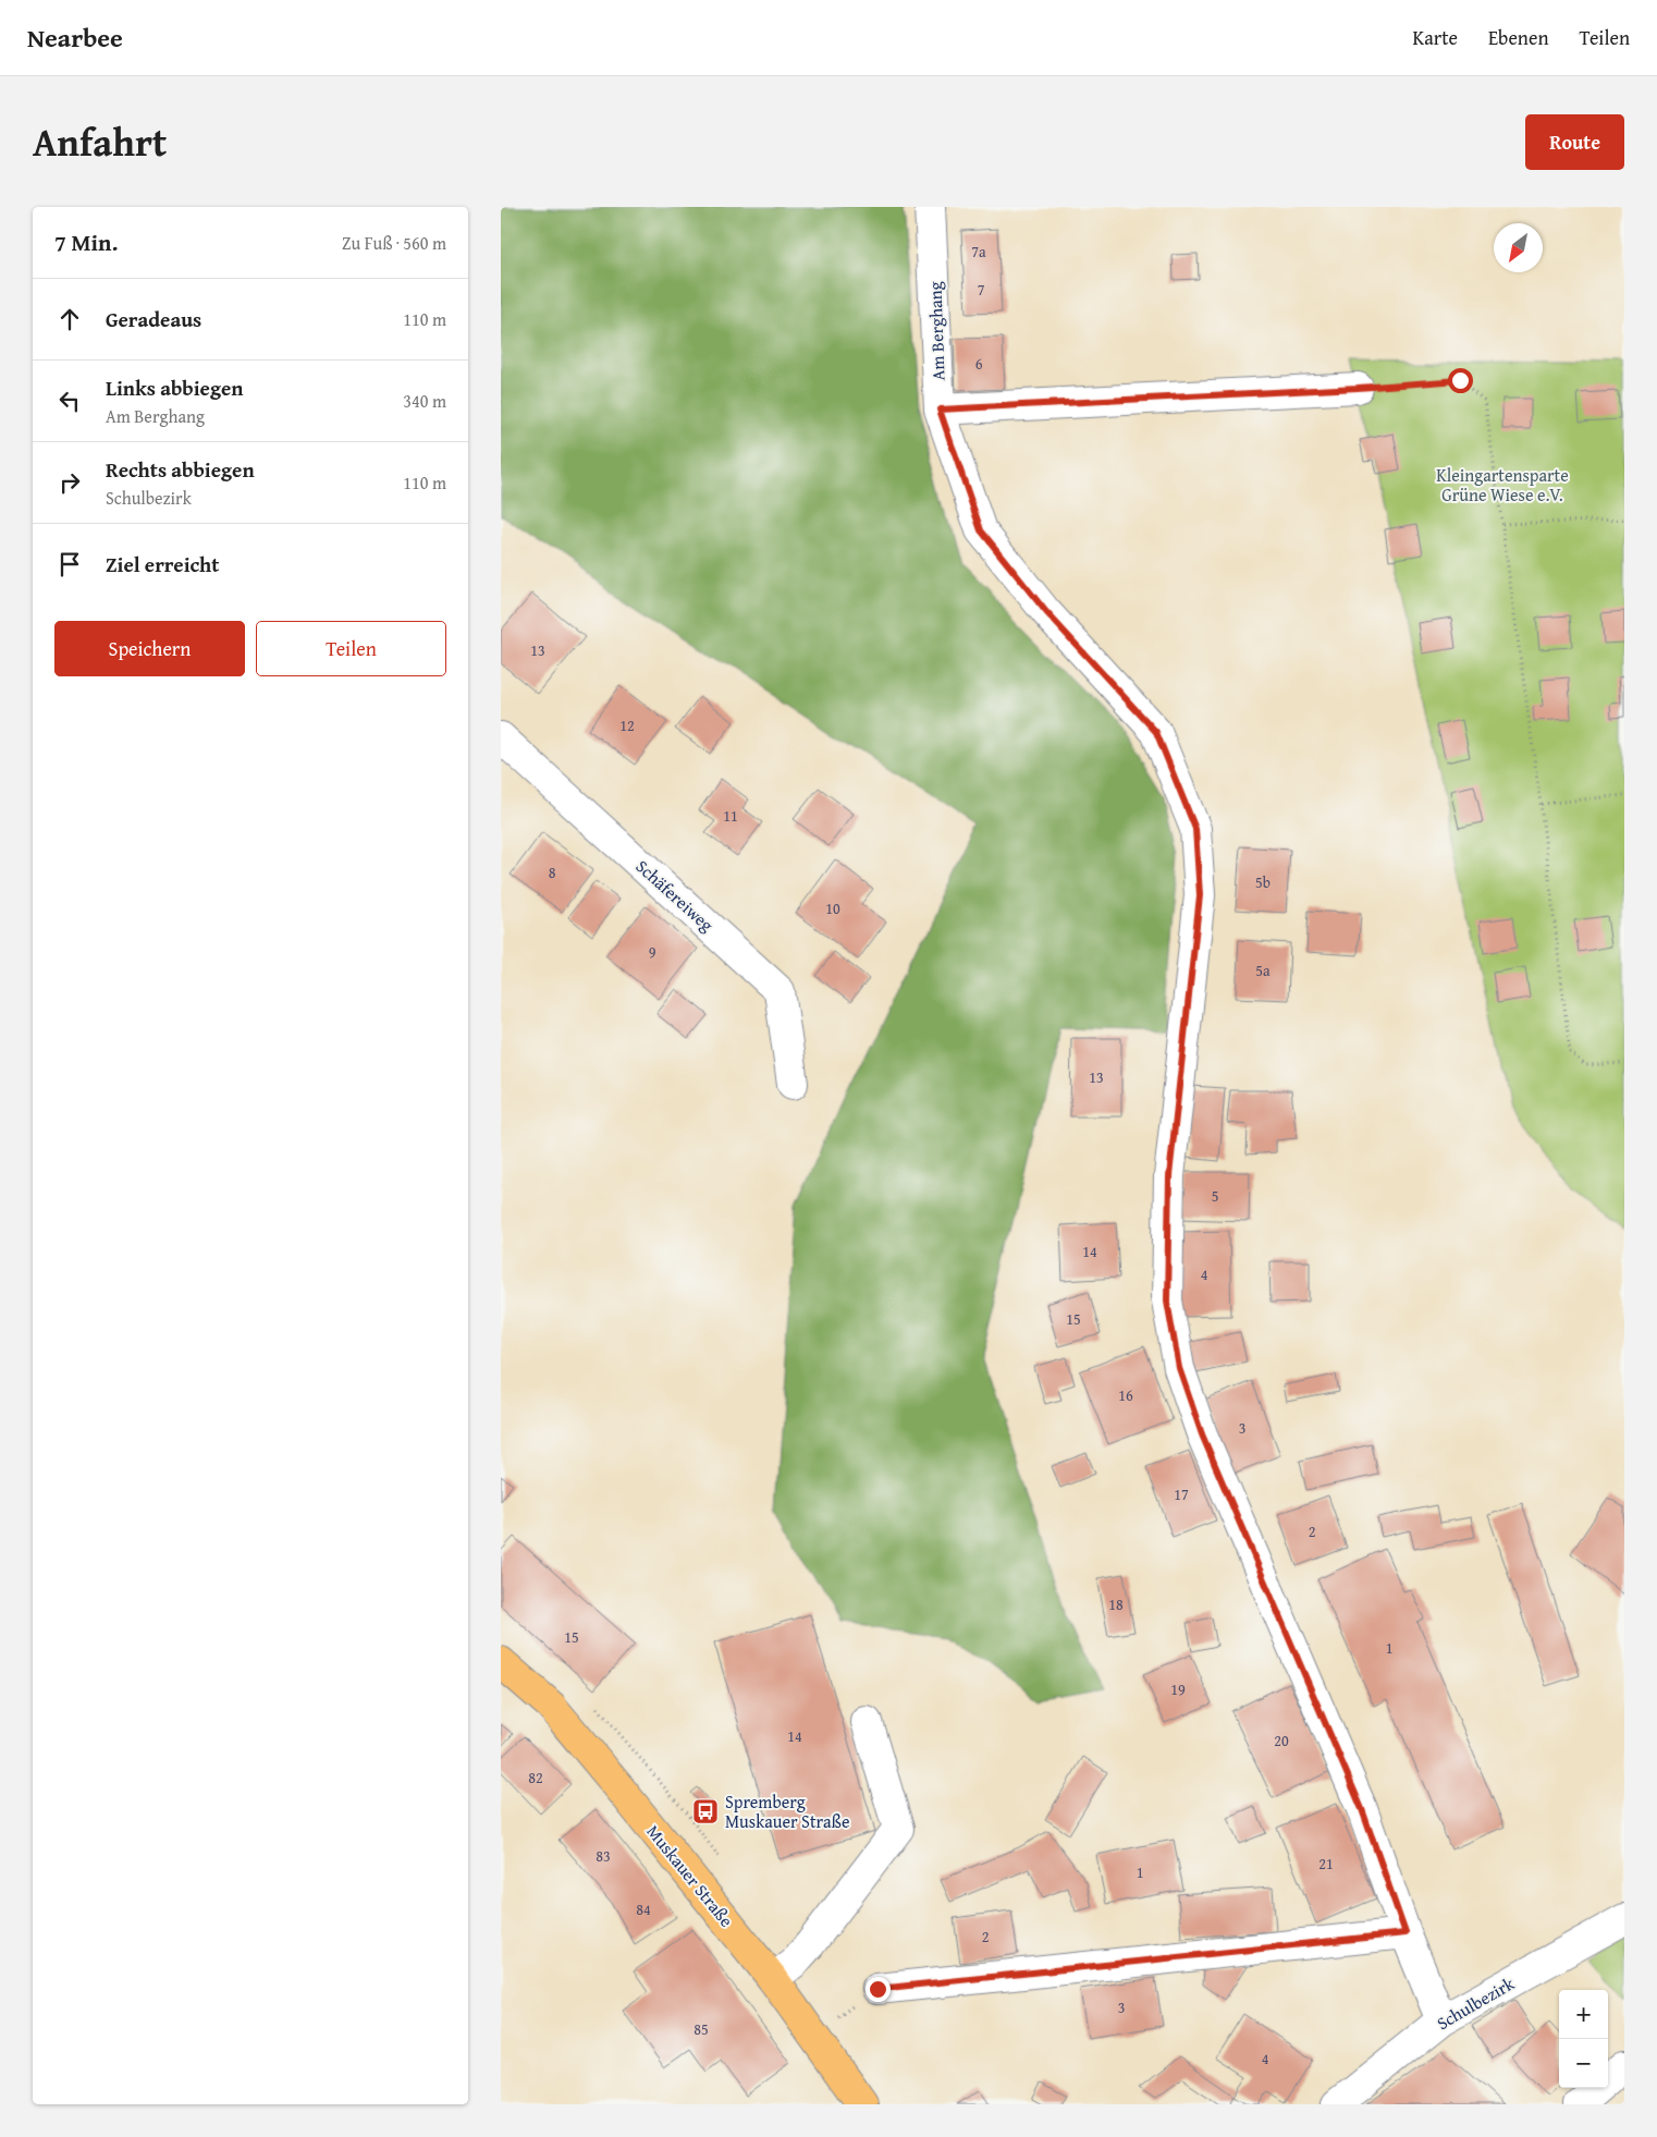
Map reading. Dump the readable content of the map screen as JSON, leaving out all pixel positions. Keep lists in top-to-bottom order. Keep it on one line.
{"streets":{"main road":["Muskauer Straße"],"street":["Am Berghang","Schäfereiweg","Schulbezirk"]},"crossings":[["Am Berghang","Schulbezirk"]],"parks":["Kleingartensparte Grüne Wiese e.V."],"places":{"bus stop":["Spremberg Muskauer Straße"]},"house_numbers":["7a","7","6","13","12","11","8","5b","10","9","5a","13","5","14","4","15","16","3","17","2","18","15","1","19","14","20","82","83","21","1","84","2","3","85","4"],"north":"bottom left","page":{"header":"Nearbee","nav":["Karte","Ebenen","Teilen"],"title":"Anfahrt","buttons":["Route",["Speichern","Teilen"]],"heading":["7 Min.","Zu Fuß · 560 m"],"list":[["Geradeaus","110 m"],["Links abbiegen","Am Berghang","340 m"],["Rechts abbiegen","Schulbezirk","110 m"],"Ziel erreicht"],"map_buttons":["+","−"]}}
